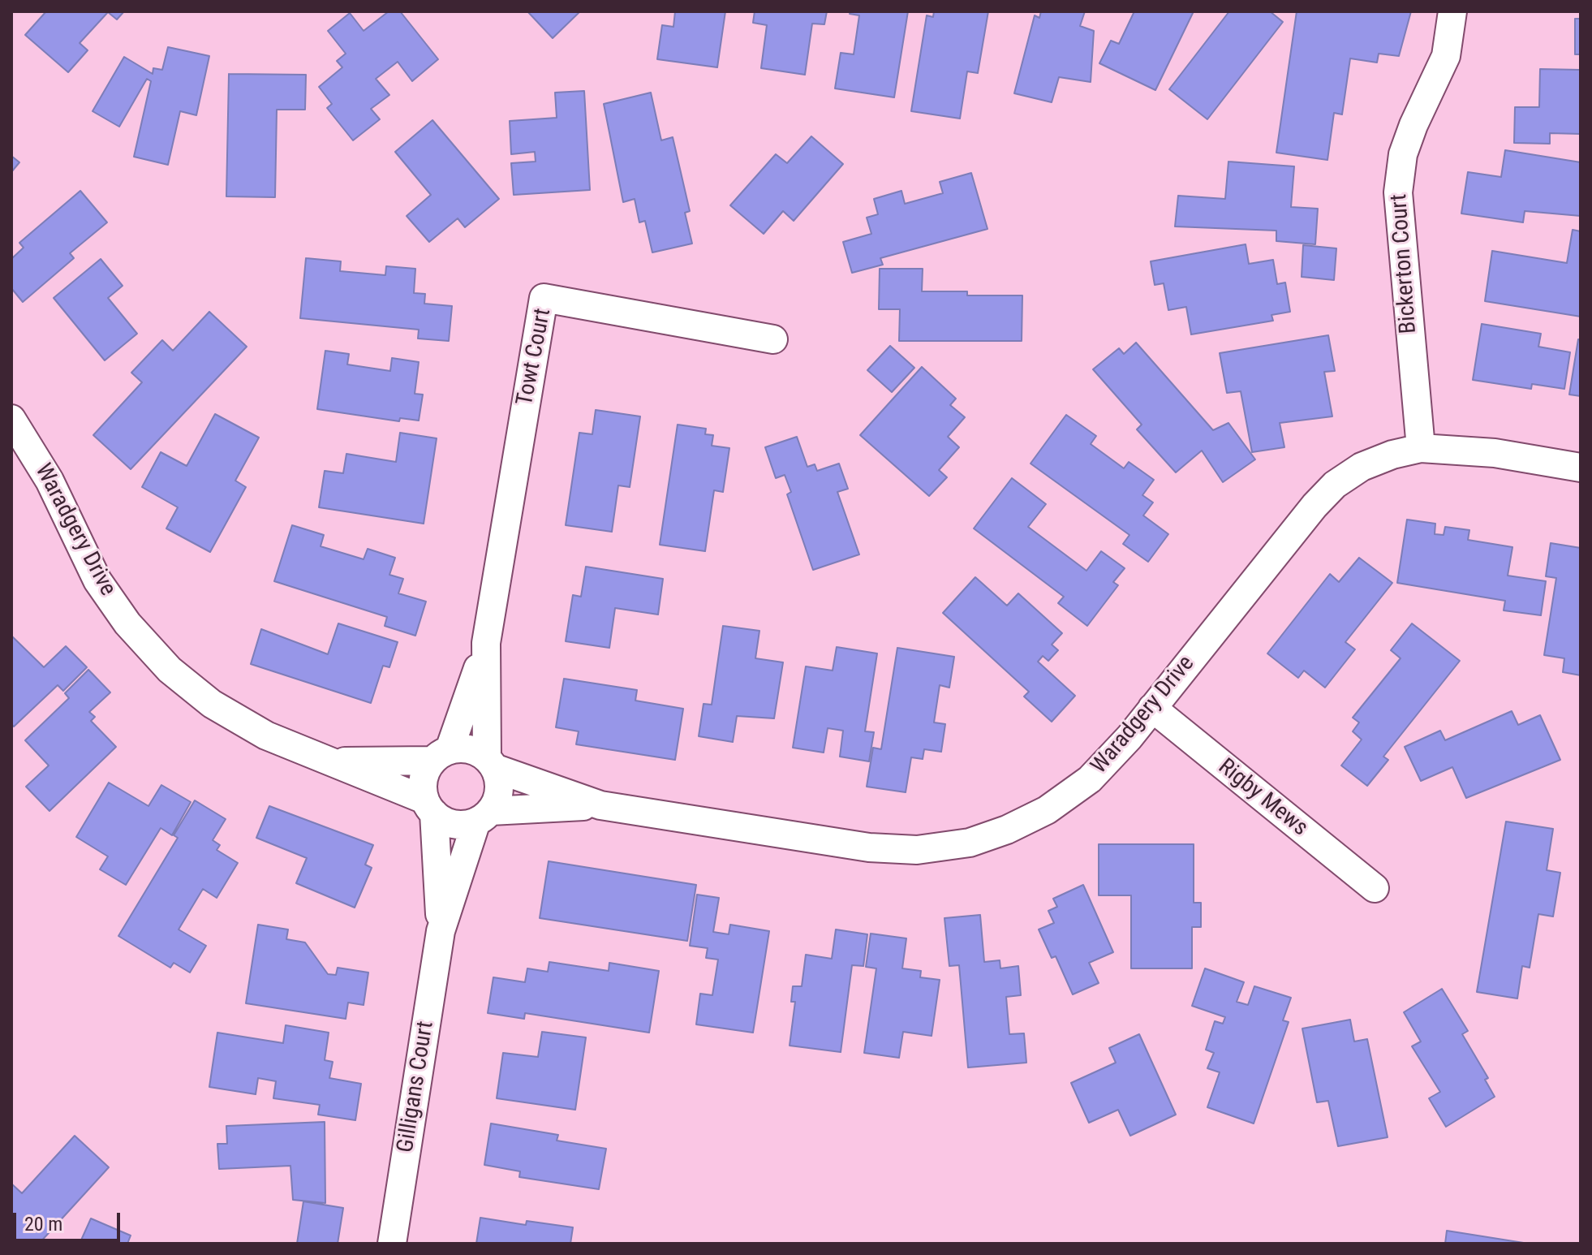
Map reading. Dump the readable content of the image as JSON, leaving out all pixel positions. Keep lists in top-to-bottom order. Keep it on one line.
{"streets":{"street":["Bickerton Court","Towt Court","Waradgery Drive","Rigby Mews","Gilligans Court"]},"crossings":[["Bickerton Court","Waradgery Drive"],["Towt Court","Waradgery Drive"],["Towt Court","Gilligans Court"],["Waradgery Drive","Rigby Mews"],["Waradgery Drive","Gilligans Court"]],"scale_bar":"20 m"}
